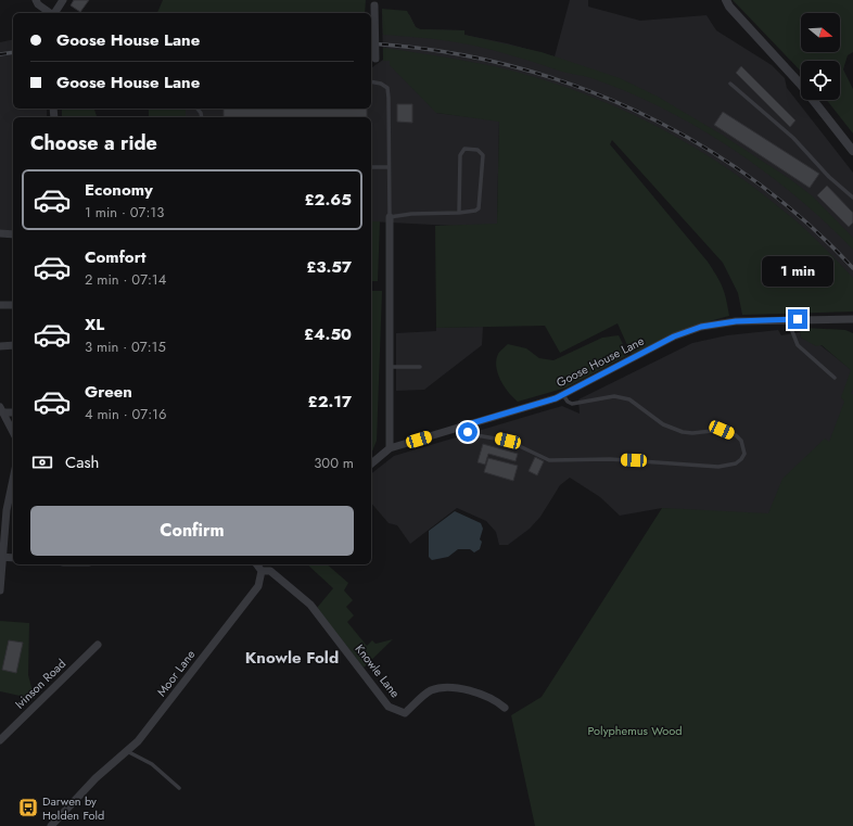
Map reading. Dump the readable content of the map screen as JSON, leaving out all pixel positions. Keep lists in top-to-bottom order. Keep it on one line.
{"streets":{"street":["Goose House Lane","Knowle Lane","Moor Lane","Ivinson Road"]},"crossings":[["Knowle Lane","Moor Lane"]],"districts":["Knowle Fold"],"parks":["Polyphemus Wood"],"places":{"bus stop":["Darwen by Holden Fold"]},"north":"right","page":{"banner":["Goose House Lane","Goose House Lane"],"heading":"Choose a ride","list":[{"name":"Economy","note":"1 min · 07:13","value":"£2.65"},{"name":"Comfort","note":"2 min · 07:14","value":"£3.57"},{"name":"XL","note":"3 min · 07:15","value":"£4.50"},{"name":"Green","note":"4 min · 07:16","value":"£2.17"}],"bubble":"1 min","pay":["Cash","300 m"],"buttons":"Confirm"}}
